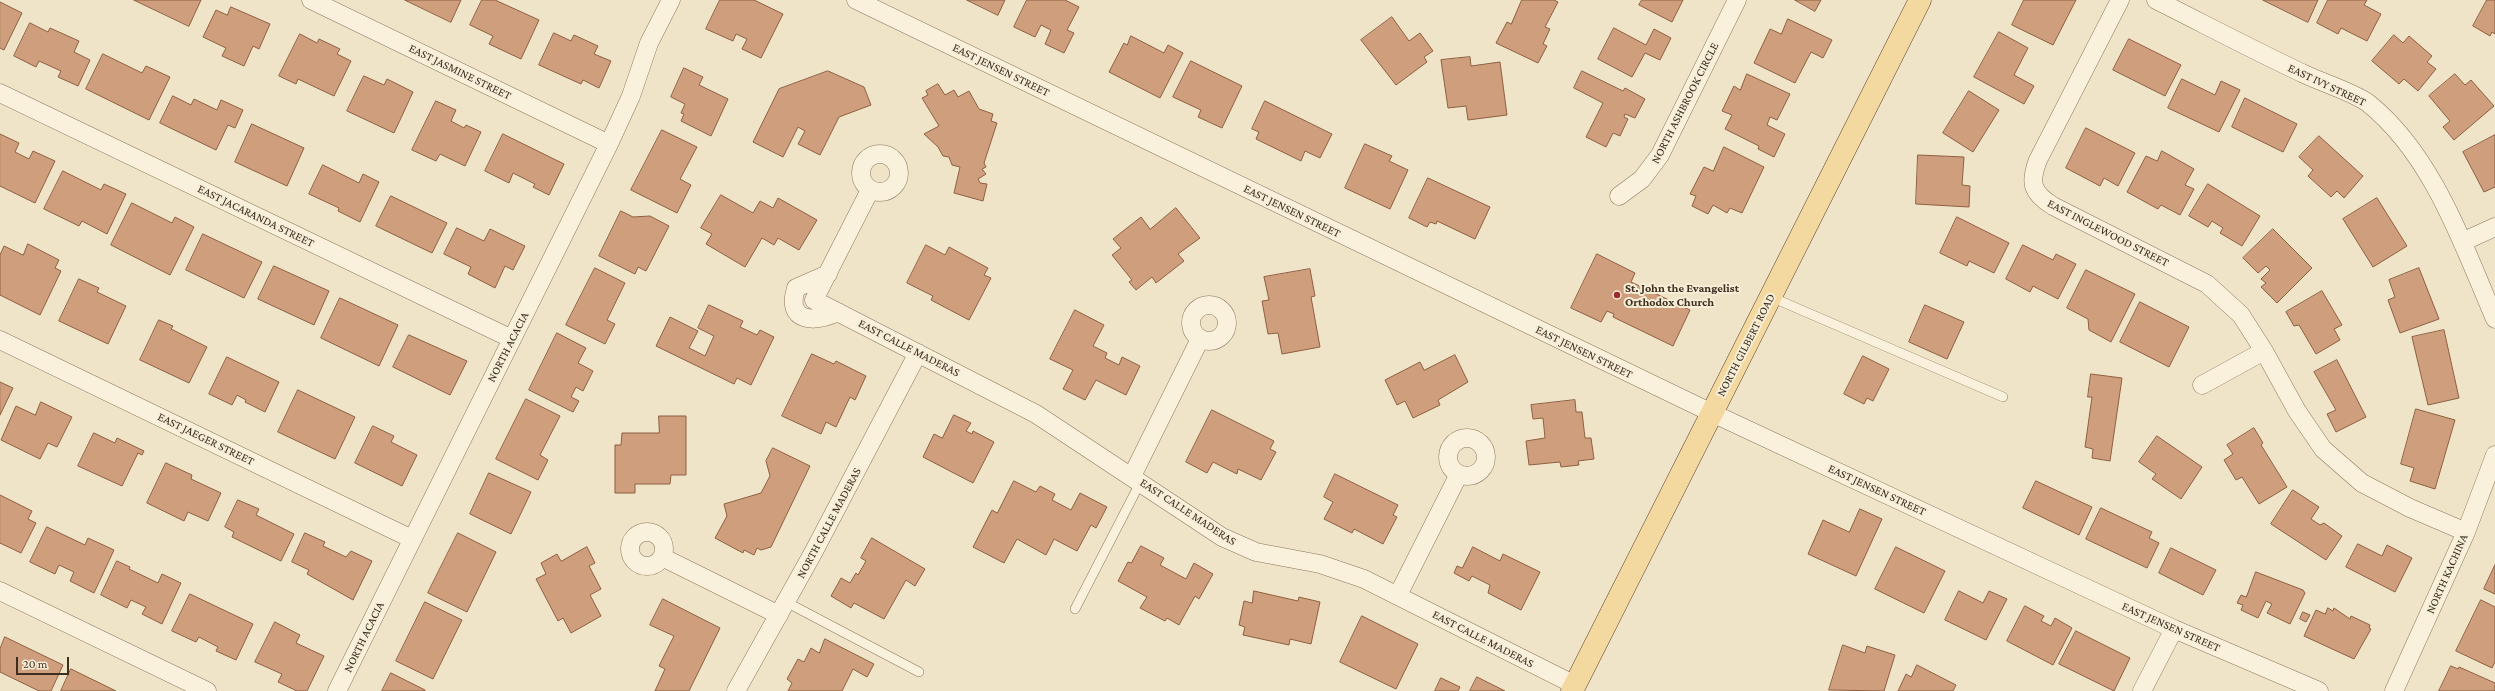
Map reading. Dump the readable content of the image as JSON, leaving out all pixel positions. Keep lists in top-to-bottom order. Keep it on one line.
{"streets":{"main road":["NORTH GILBERT ROAD"],"street":["EAST JENSEN STREET","EAST JASMINE STREET","EAST IVY STREET","NORTH ASHBROOK CIRCLE","EAST JACARANDA STREET","EAST INGLEWOOD STREET","NORTH ACACIA","EAST CALLE MADERAS","EAST JAEGER STREET","NORTH CALLE MADERAS","NORTH KACHINA"]},"crossings":[["EAST JENSEN STREET","NORTH GILBERT ROAD"],["EAST JASMINE STREET","NORTH ACACIA"],["EAST JACARANDA STREET","NORTH ACACIA"],["EAST INGLEWOOD STREET","NORTH KACHINA"],["NORTH GILBERT ROAD","EAST CALLE MADERAS"],["NORTH ACACIA","EAST JAEGER STREET"],["EAST CALLE MADERAS","NORTH CALLE MADERAS"]],"places":["St. John the Evangelist Orthodox Church"],"scale_bar":"20 m"}
